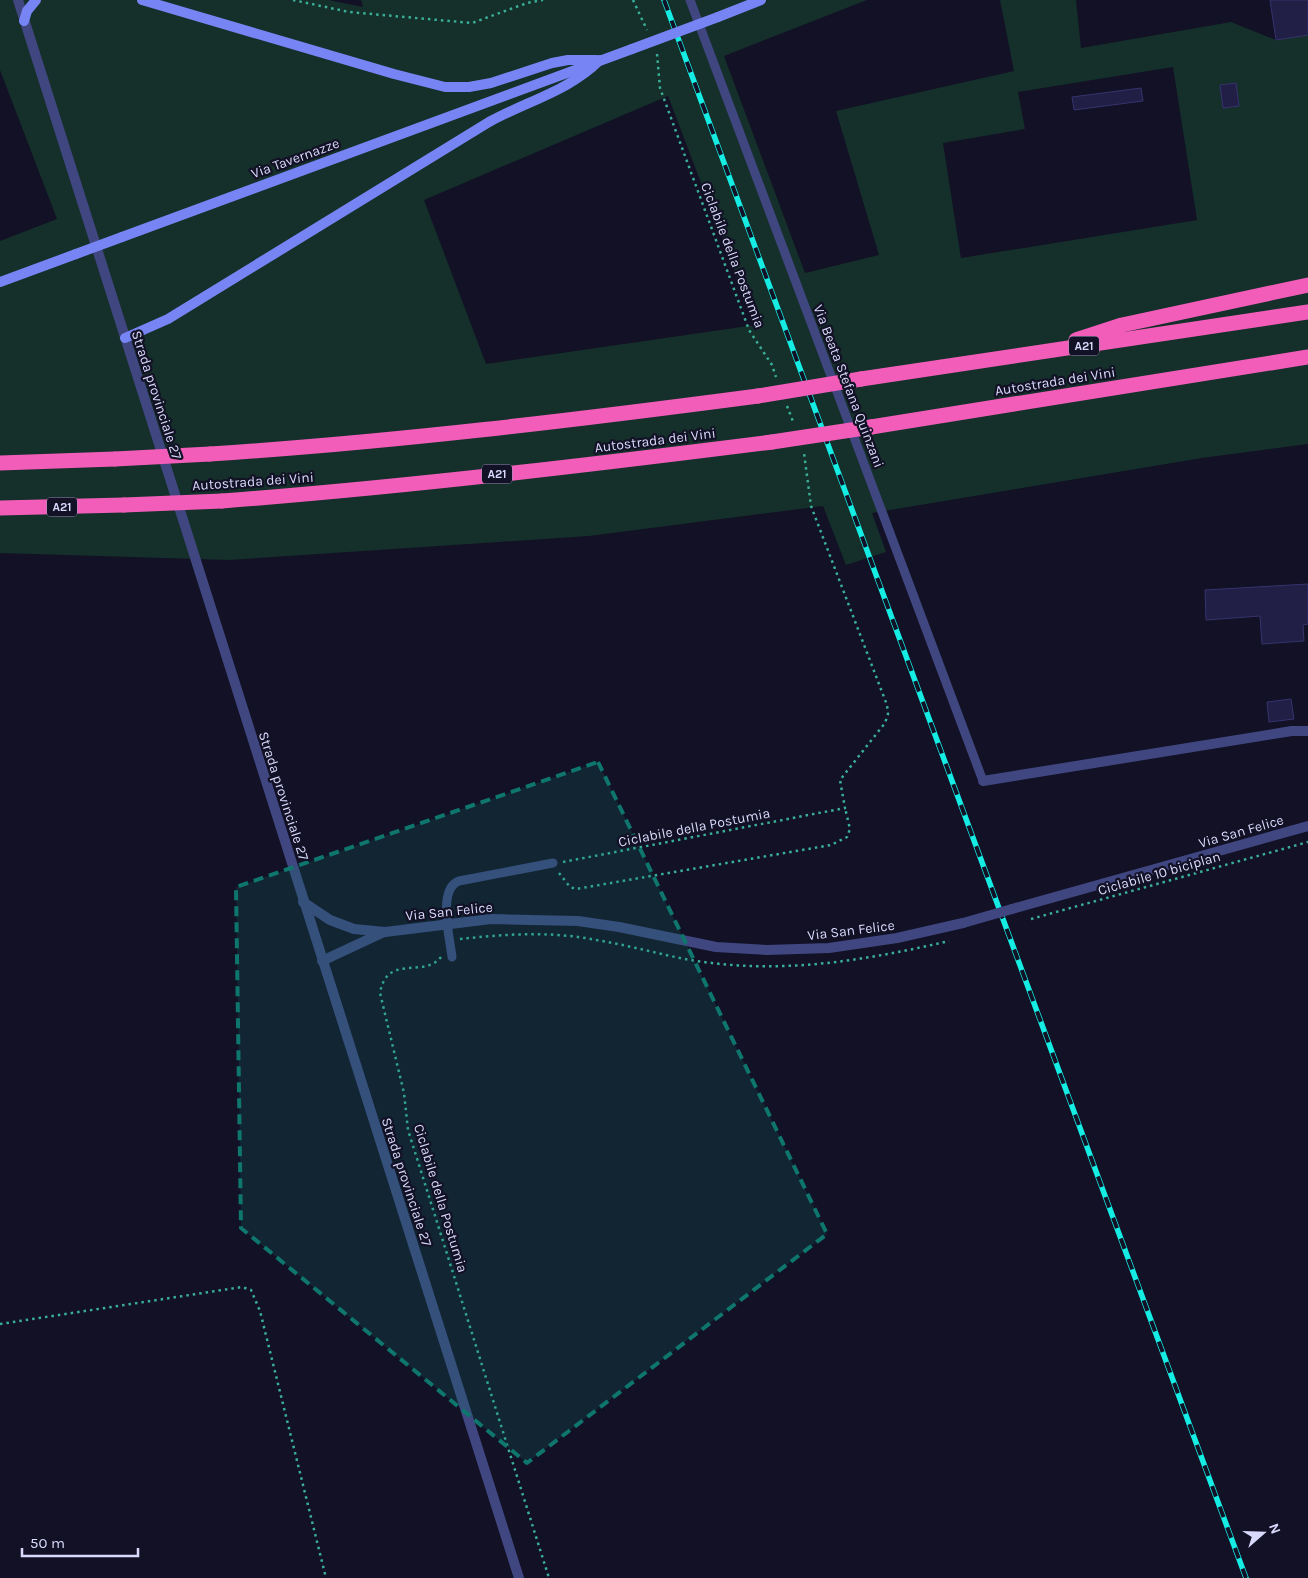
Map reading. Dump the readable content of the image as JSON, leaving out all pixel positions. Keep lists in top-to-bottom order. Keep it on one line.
{"streets":{"highway":["A21","Autostrada dei Vini"],"main road":["Via Tavernazze"],"street":["Strada provinciale 27","Via San Felice"],"lane":["Via Beata Stefana Quinzani"],"path":["Ciclabile della Postumia","Ciclabile 10 biciplan"]},"scale_bar":"50 m","north":"right"}
